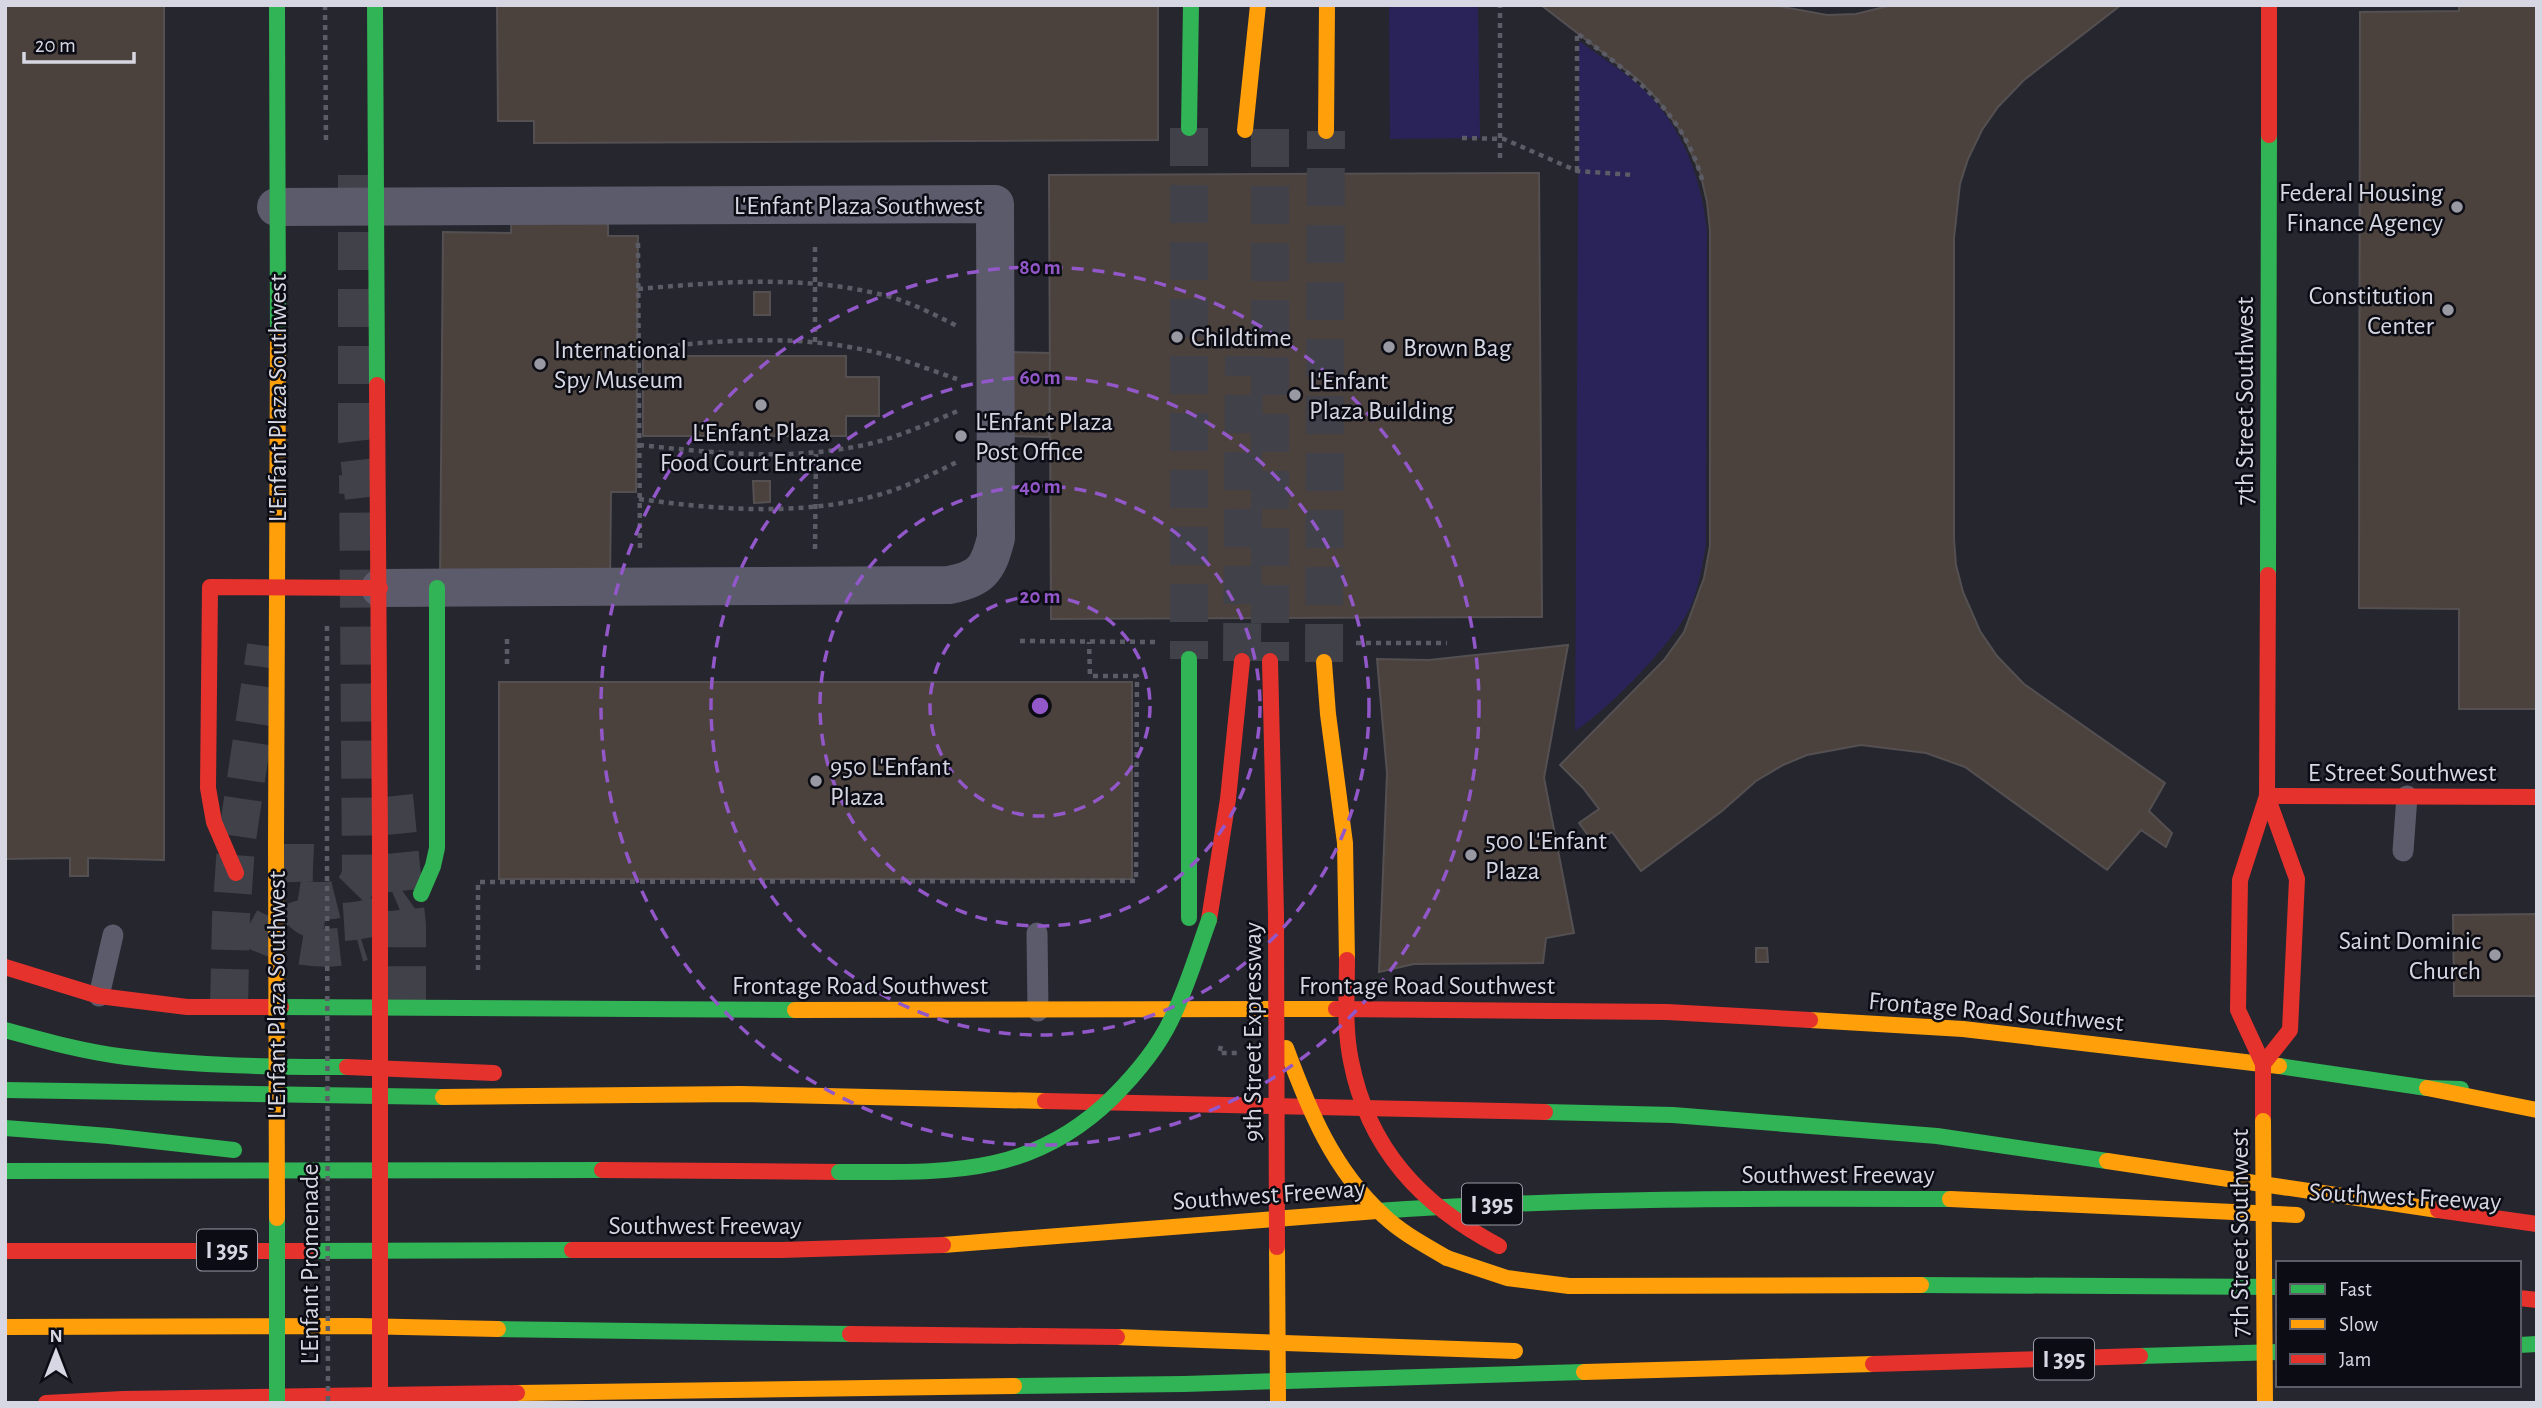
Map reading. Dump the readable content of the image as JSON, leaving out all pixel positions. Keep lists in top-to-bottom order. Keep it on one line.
{"streets":{"main road":["L'Enfant Plaza Southwest","7th Street Southwest","E Street Southwest","Frontage Road Southwest","9th Street Expressway","Southwest Freeway","I 395"],"path":["L'Enfant Promenade"]},"crossings":[["7th Street Southwest","E Street Southwest"],["7th Street Southwest","Frontage Road Southwest"]],"places":["Federal Housing Finance Agency","Constitution Center","Childtime","Brown Bag","International Spy Museum","L'Enfant Plaza Building","L'Enfant Plaza Food Court Entrance","L'Enfant Plaza Post Office","950 L'Enfant Plaza","500 L'Enfant Plaza","Saint Dominic Church"],"legend":["Fast","Slow","Jam"],"scale_bar":"20 m","north":"top","rings":["80 m","60 m","40 m","20 m"]}
